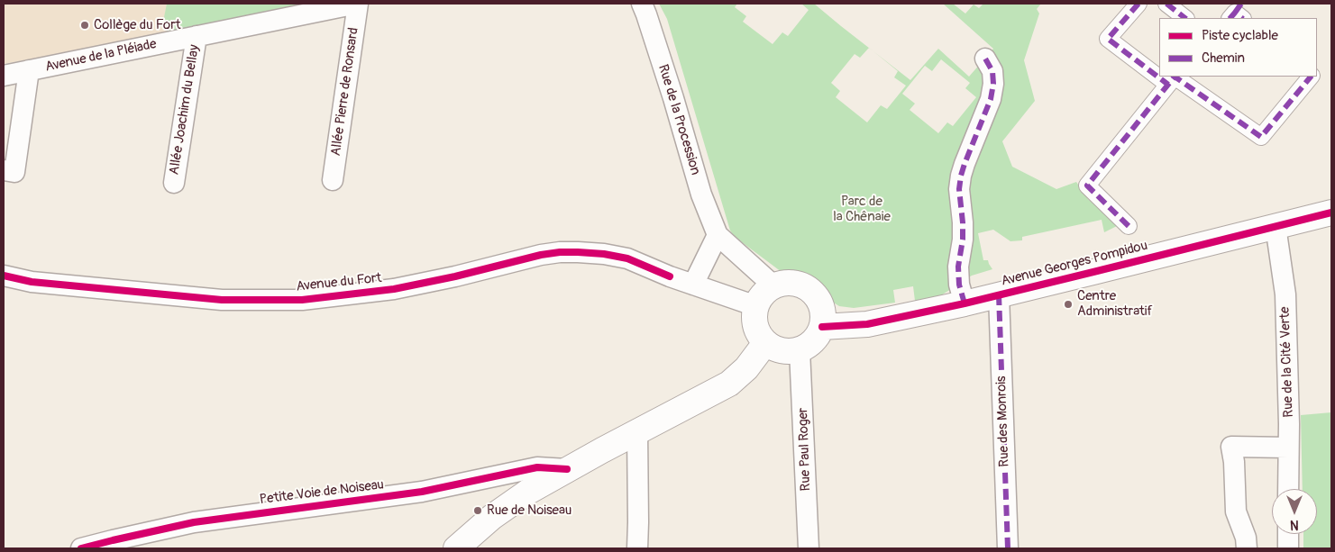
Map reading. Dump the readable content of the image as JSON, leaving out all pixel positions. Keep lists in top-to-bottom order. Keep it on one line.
{"streets":{"street":["Avenue de la Pléiade","Allée Pierre de Ronsard","Allée Joachim du Bellay","Rue de la Procession","Avenue Georges Pompidou","Avenue du Fort","Rue de la Cité Verte","Rue des Monrois","Rue Paul Roger","Petite Voie de Noiseau"]},"crossings":[["Avenue de la Pléiade","Allée Pierre de Ronsard"],["Avenue de la Pléiade","Allée Joachim du Bellay"],["Avenue Georges Pompidou","Avenue du Fort"],["Avenue Georges Pompidou","Rue de la Cité Verte"],["Avenue Georges Pompidou","Rue des Monrois"],["Avenue Georges Pompidou","Rue Paul Roger"],["Avenue du Fort","Rue Paul Roger"]],"parks":["Parc de la Chênaie"],"places":["Collège du Fort","Centre Administratif","Rue de Noiseau"],"legend":["Piste cyclable","Chemin"],"north":"bottom"}
